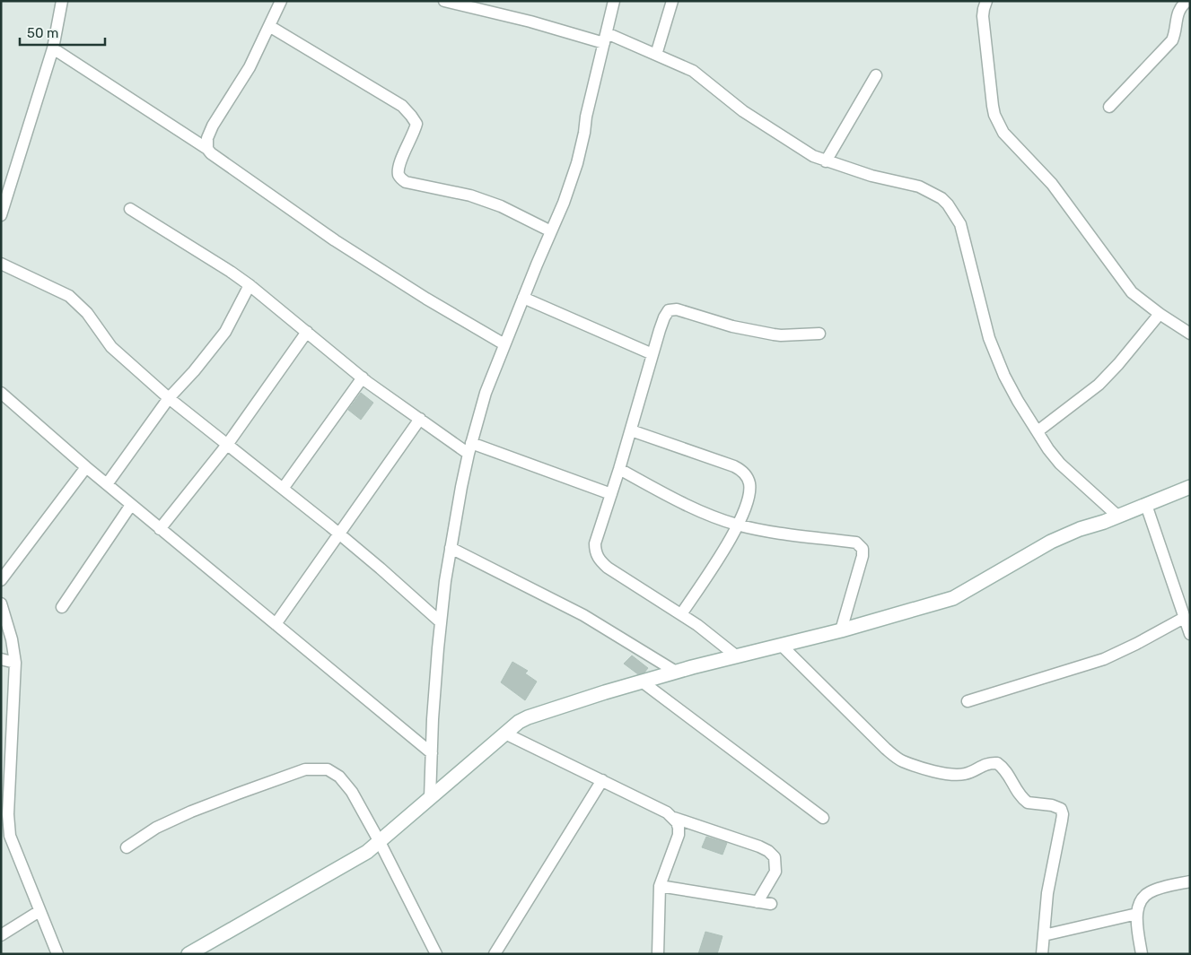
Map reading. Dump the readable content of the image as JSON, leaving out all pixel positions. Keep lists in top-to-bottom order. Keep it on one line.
{"scale_bar":"50 m"}
